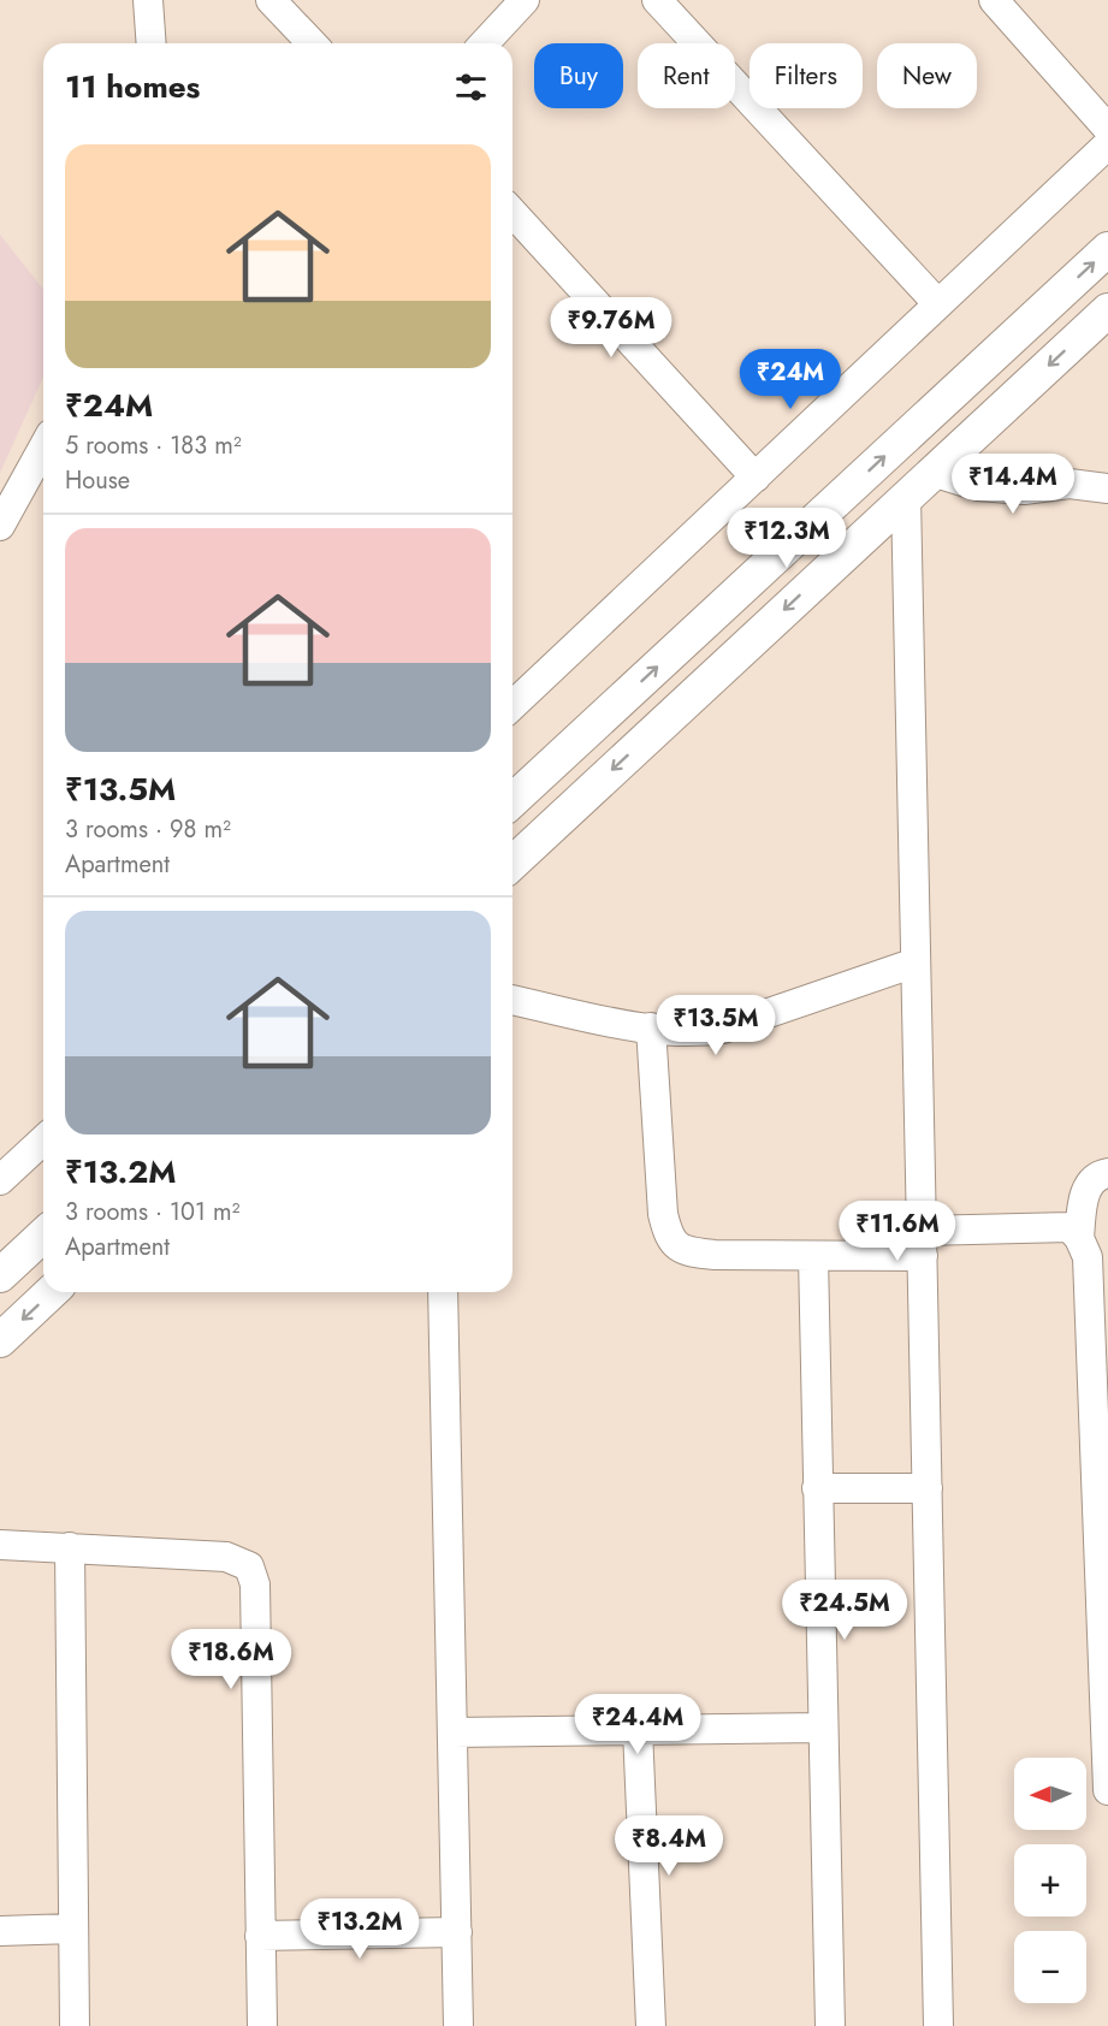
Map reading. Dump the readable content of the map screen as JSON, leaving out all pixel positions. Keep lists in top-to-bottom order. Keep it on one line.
{"north":"left","page":{"chip":["Buy","Rent","Filters","New"],"heading":"11 homes","list":[{"name":"₹24M","note":"5 rooms · 183 m² · House"},{"name":"₹13.5M","note":"3 rooms · 98 m² · Apartment"},{"name":"₹13.2M","note":"3 rooms · 101 m² · Apartment"}],"price":["₹9.76M","₹24M","₹14.4M","₹12.3M","₹13.5M","₹11.6M","₹24.5M","₹18.6M","₹24.4M","₹8.4M","₹13.2M"],"map_buttons":["+","−"]}}
